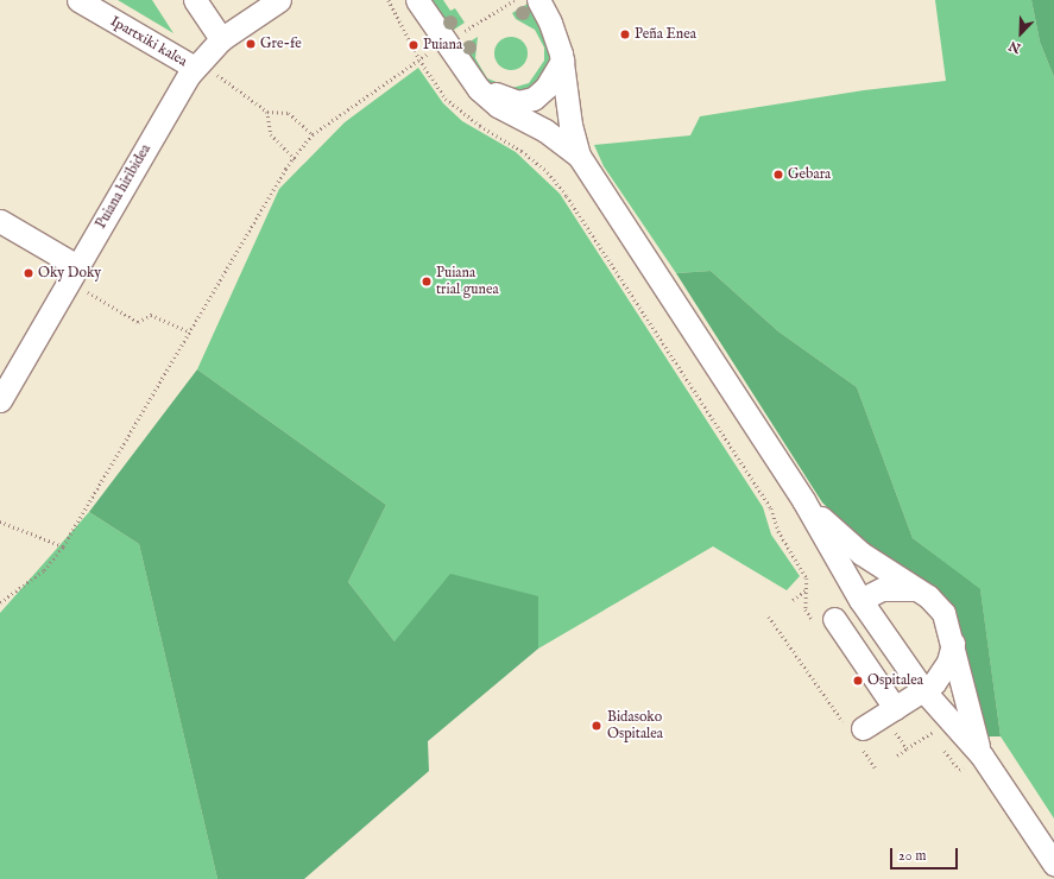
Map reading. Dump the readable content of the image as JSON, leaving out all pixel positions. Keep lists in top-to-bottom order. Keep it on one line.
{"streets":{"street":["Ipartxiki kalea","Puiana hiribidea"]},"crossings":[["Ipartxiki kalea","Puiana hiribidea"]],"places":["Peña Enea","Gre-fe","Puiana","Gebara","Oky Doky","Puiana trial gunea","Ospitalea","Bidasoko Ospitalea"],"scale_bar":"20 m","north":"bottom left"}
